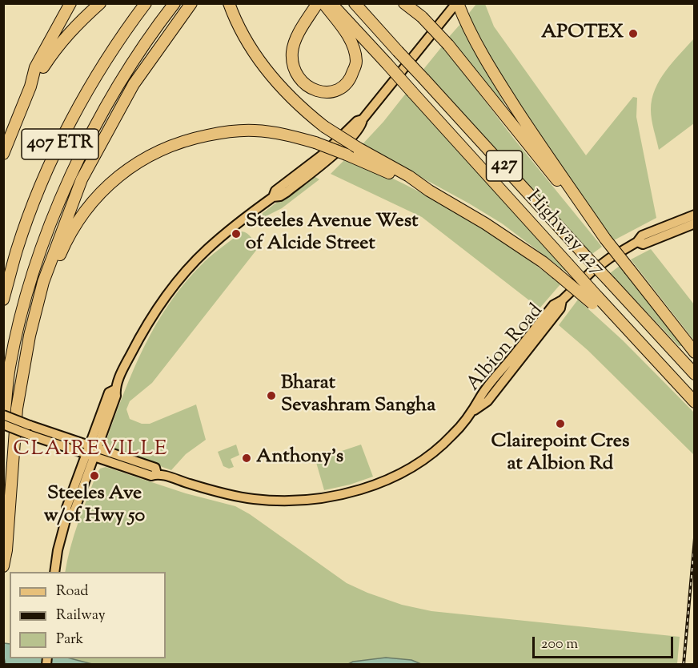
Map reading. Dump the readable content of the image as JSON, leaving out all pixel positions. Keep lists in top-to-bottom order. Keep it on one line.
{"streets":{"highway":["407 ETR","427","Highway 427"],"main road":["Albion Road"]},"districts":["CLAIREVILLE"],"places":["APOTEX","Steeles Avenue West of Alcide Street","Bharat Sevashram Sangha","Clairepoint Cres at Albion Rd","Anthony's","Steeles Ave w/of Hwy 50"],"legend":["Road","Railway","Park"],"scale_bar":"200 m"}
